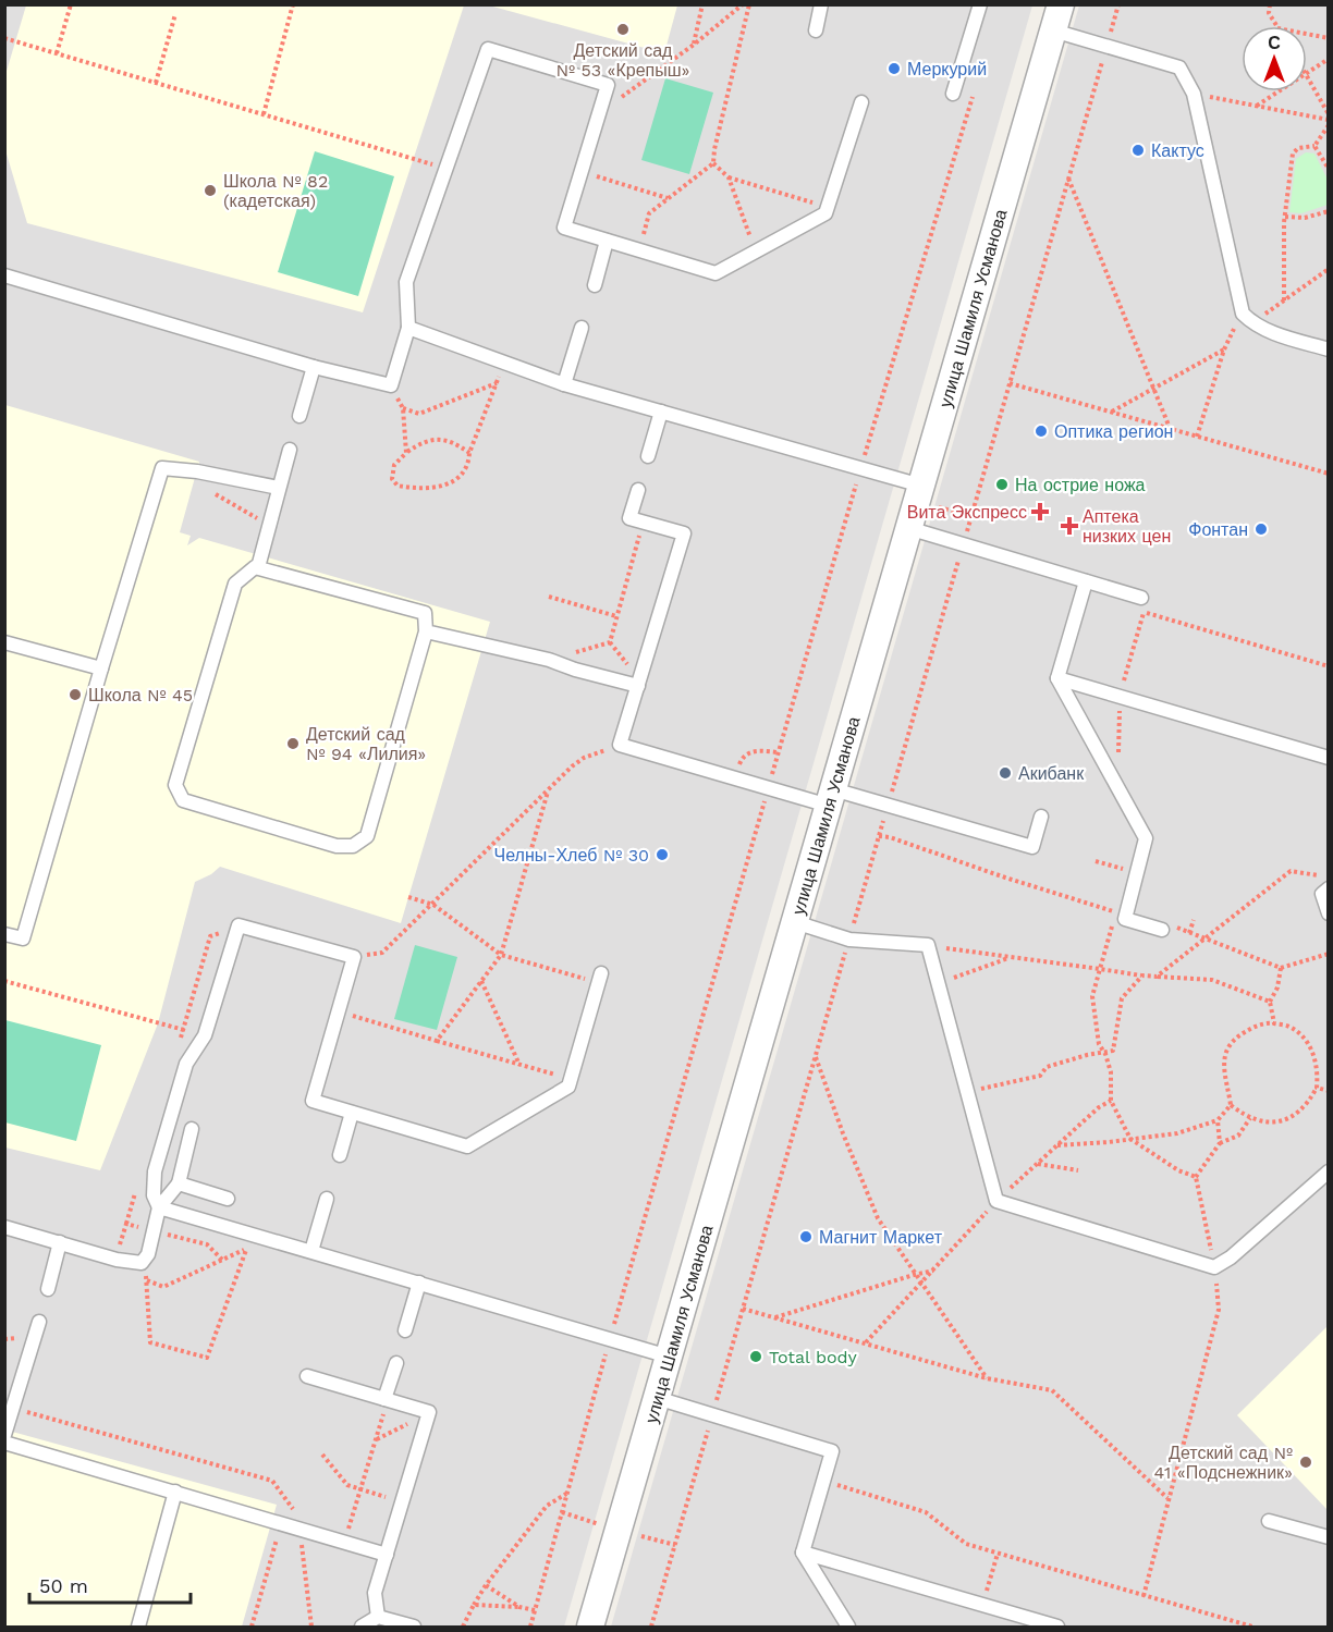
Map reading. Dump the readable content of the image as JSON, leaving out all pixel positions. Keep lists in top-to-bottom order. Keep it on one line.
{"streets":{"street":["улица Шамиля Усманова"]},"places":{"other":["Детский сад № 53 «Крепыш»","Меркурий","Кактус","Школа № 82 (кадетская)","Оптика регион","На острие ножа","Фонтан","Школа № 45","Детский сад № 94 «Лилия»","Акибанк","Челны-Хлеб № 30","Магнит Маркет","Total body","Детский сад № 41 «Подснежник»"],"health":["Вита Экспресс","Аптека низких цен"]},"scale_bar":"50 m","north":"top"}
